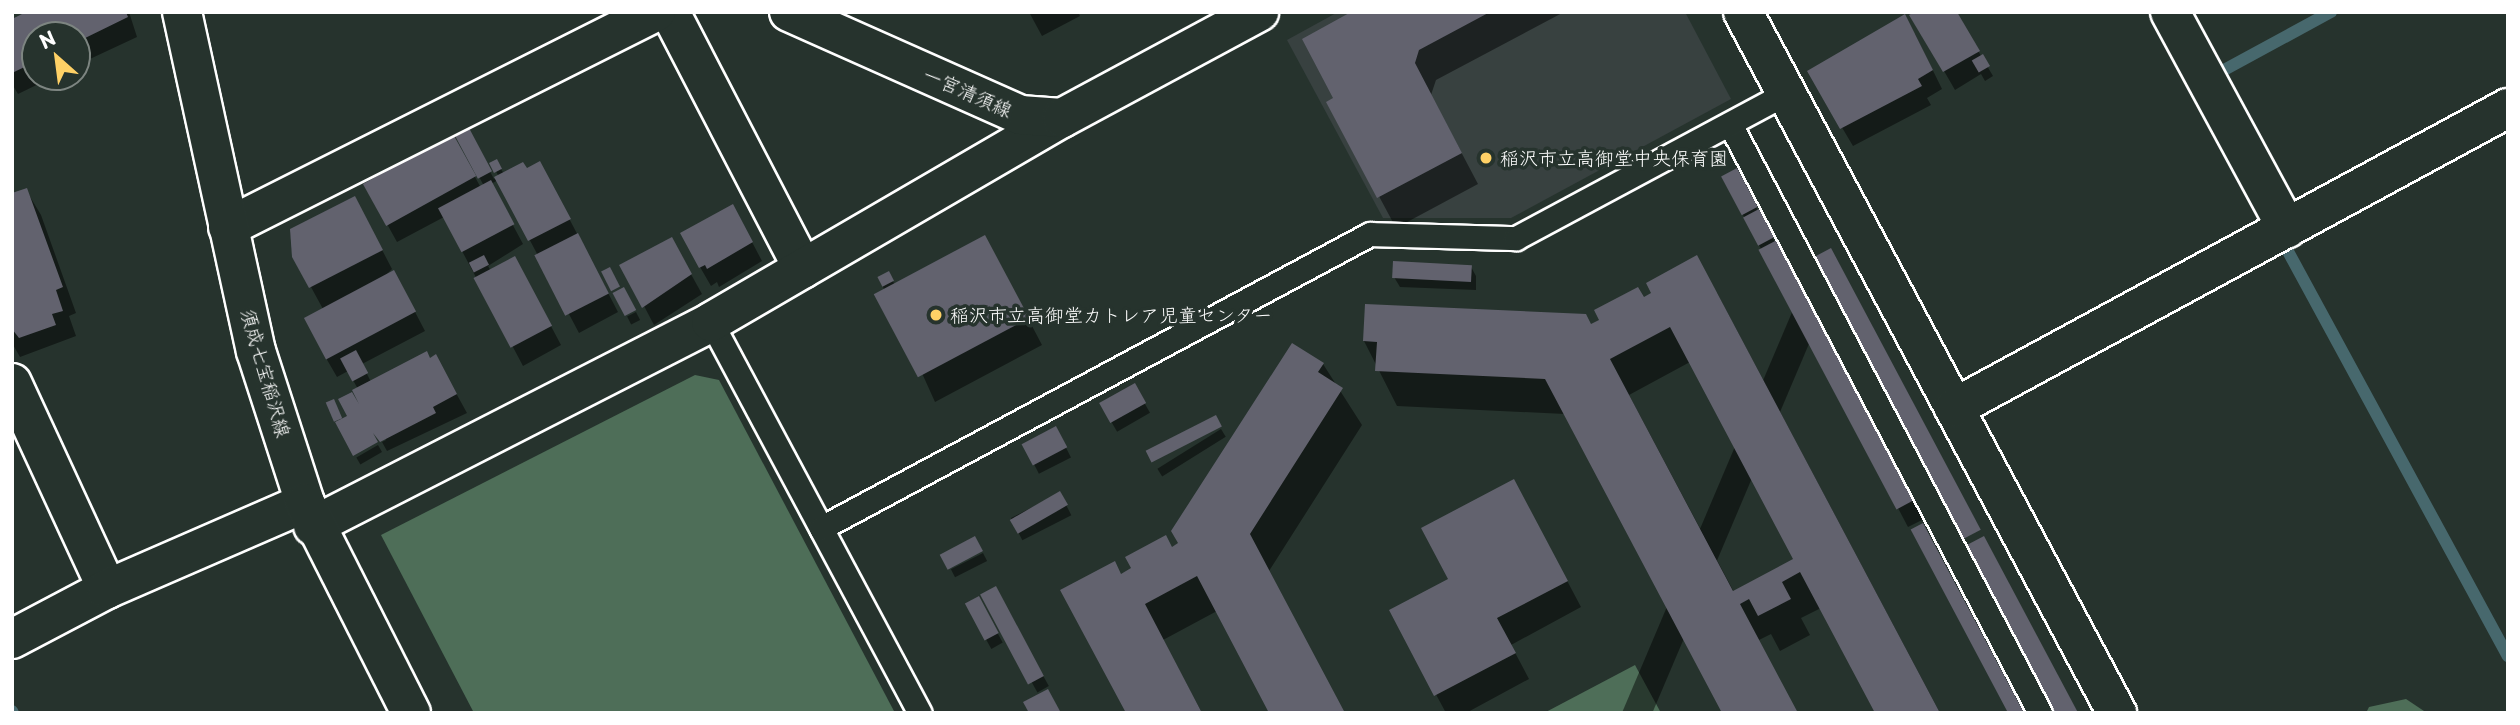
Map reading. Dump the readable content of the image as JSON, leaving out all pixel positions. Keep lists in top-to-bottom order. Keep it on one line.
{"streets":{"street":["一宮清須線","須成七宝稲沢線"]},"places":["稲沢市立高御堂中央保育園","稲沢市立高御堂カトレア児童センター"],"north":"top left"}
